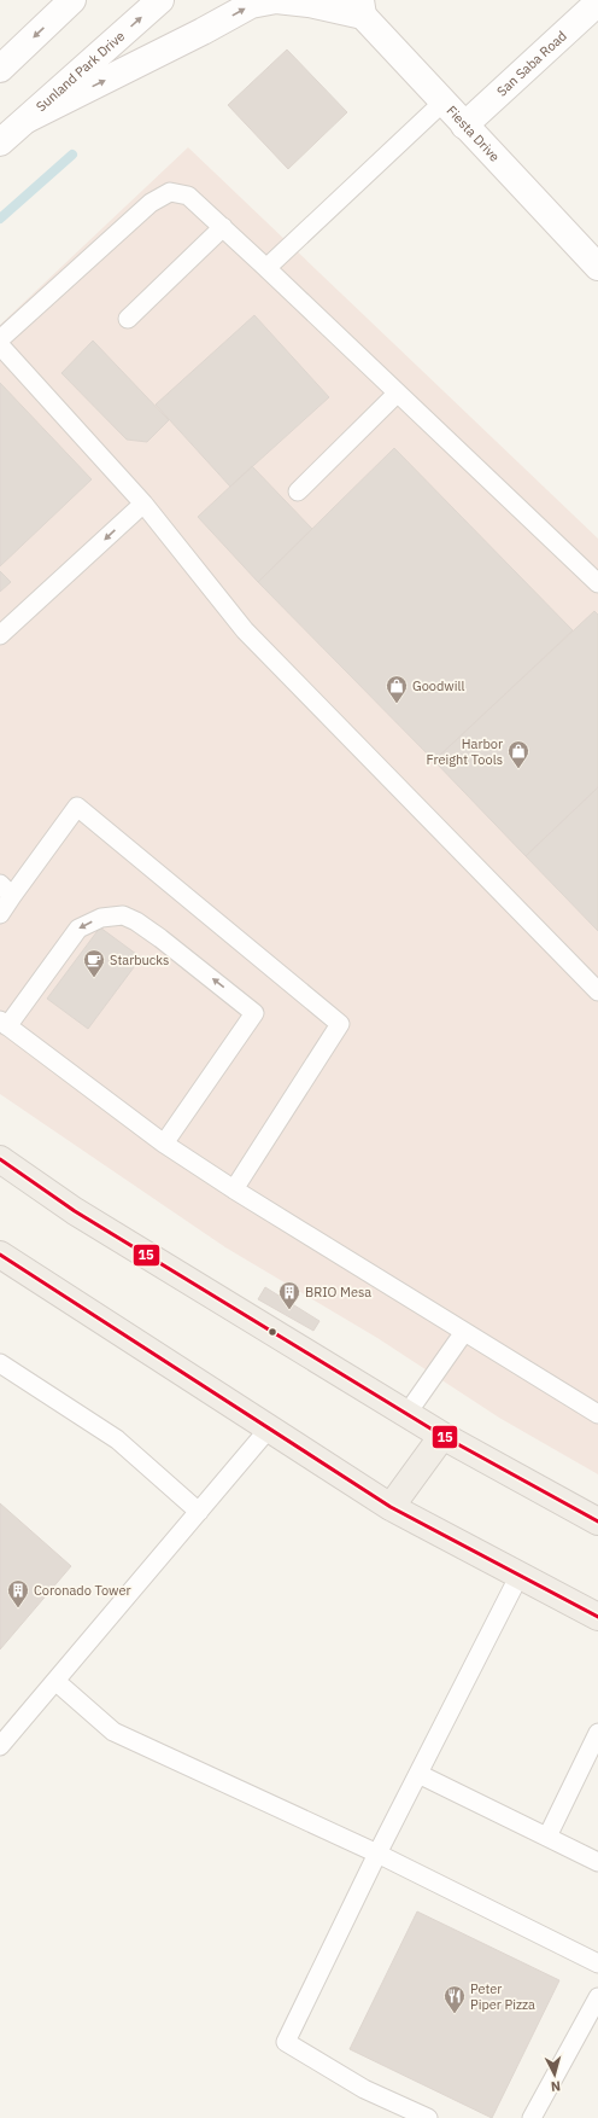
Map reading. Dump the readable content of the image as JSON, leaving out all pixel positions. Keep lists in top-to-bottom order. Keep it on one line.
{"streets":{"main road":["San Saba Road","Sunland Park Drive","Fiesta Drive"]},"crossings":[["San Saba Road","Fiesta Drive"]],"places":{"shop":["Goodwill","Harbor Freight Tools"],"cafe":["Starbucks"],"building":["BRIO Mesa","Coronado Tower"],"restaurant":["Peter Piper Pizza"]},"lines":["transit line 15"],"north":"bottom"}
